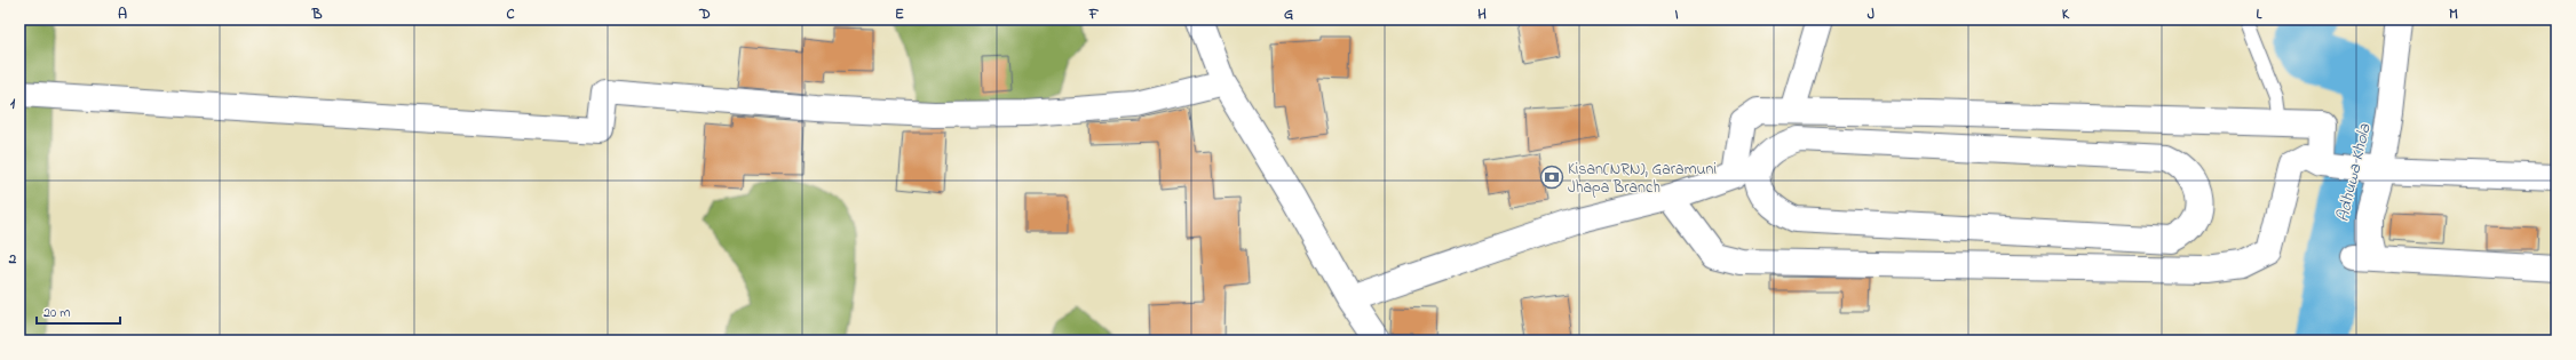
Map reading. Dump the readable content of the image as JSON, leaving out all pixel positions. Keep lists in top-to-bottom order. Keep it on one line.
{"water":["Adhuwa Khola"],"places":{"bank":["Kisan(NRN), Garamuni Jhapa Branch"]},"scale_bar":"20 m","grid":{"columns":["A","B","C","D","E","F","G","H","I","J","K","L","M"],"rows":["1","2"]}}
